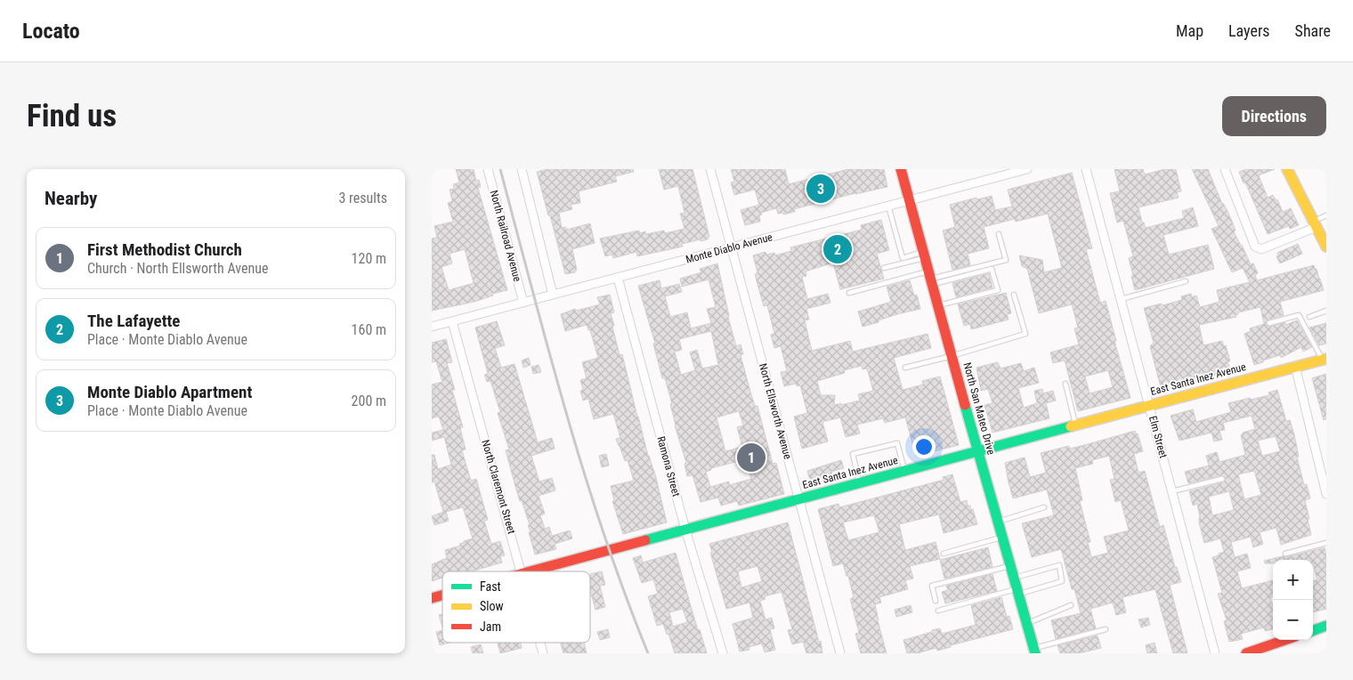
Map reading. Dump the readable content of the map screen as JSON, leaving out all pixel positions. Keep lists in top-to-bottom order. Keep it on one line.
{"streets":{"street":["North Railroad Avenue","Monte Diablo Avenue","East Santa Inez Avenue","North San Mateo Drive","North Ellsworth Avenue","Elm Street","Ramona Street","North Claremont Street"]},"crossings":[["North Railroad Avenue","Monte Diablo Avenue"],["Monte Diablo Avenue","North San Mateo Drive"],["Monte Diablo Avenue","North Ellsworth Avenue"],["Monte Diablo Avenue","Ramona Street"],["Monte Diablo Avenue","North Claremont Street"],["East Santa Inez Avenue","North San Mateo Drive"],["East Santa Inez Avenue","North Ellsworth Avenue"],["East Santa Inez Avenue","Elm Street"],["East Santa Inez Avenue","Ramona Street"]],"legend":["Fast","Slow","Jam"],"page":{"header":"Locato","nav":["Map","Layers","Share"],"buttons":"Directions","title":"Find us","heading":["Nearby","3 results"],"pins":["3","2","1"],"list":[{"mark":"1","name":"First Methodist Church","note":"Church · North Ellsworth Avenue","value":"120 m"},{"mark":"2","name":"The Lafayette","note":"Place · Monte Diablo Avenue","value":"160 m"},{"mark":"3","name":"Monte Diablo Apartment","note":"Place · Monte Diablo Avenue","value":"200 m"}],"map_buttons":["+","−"]}}
